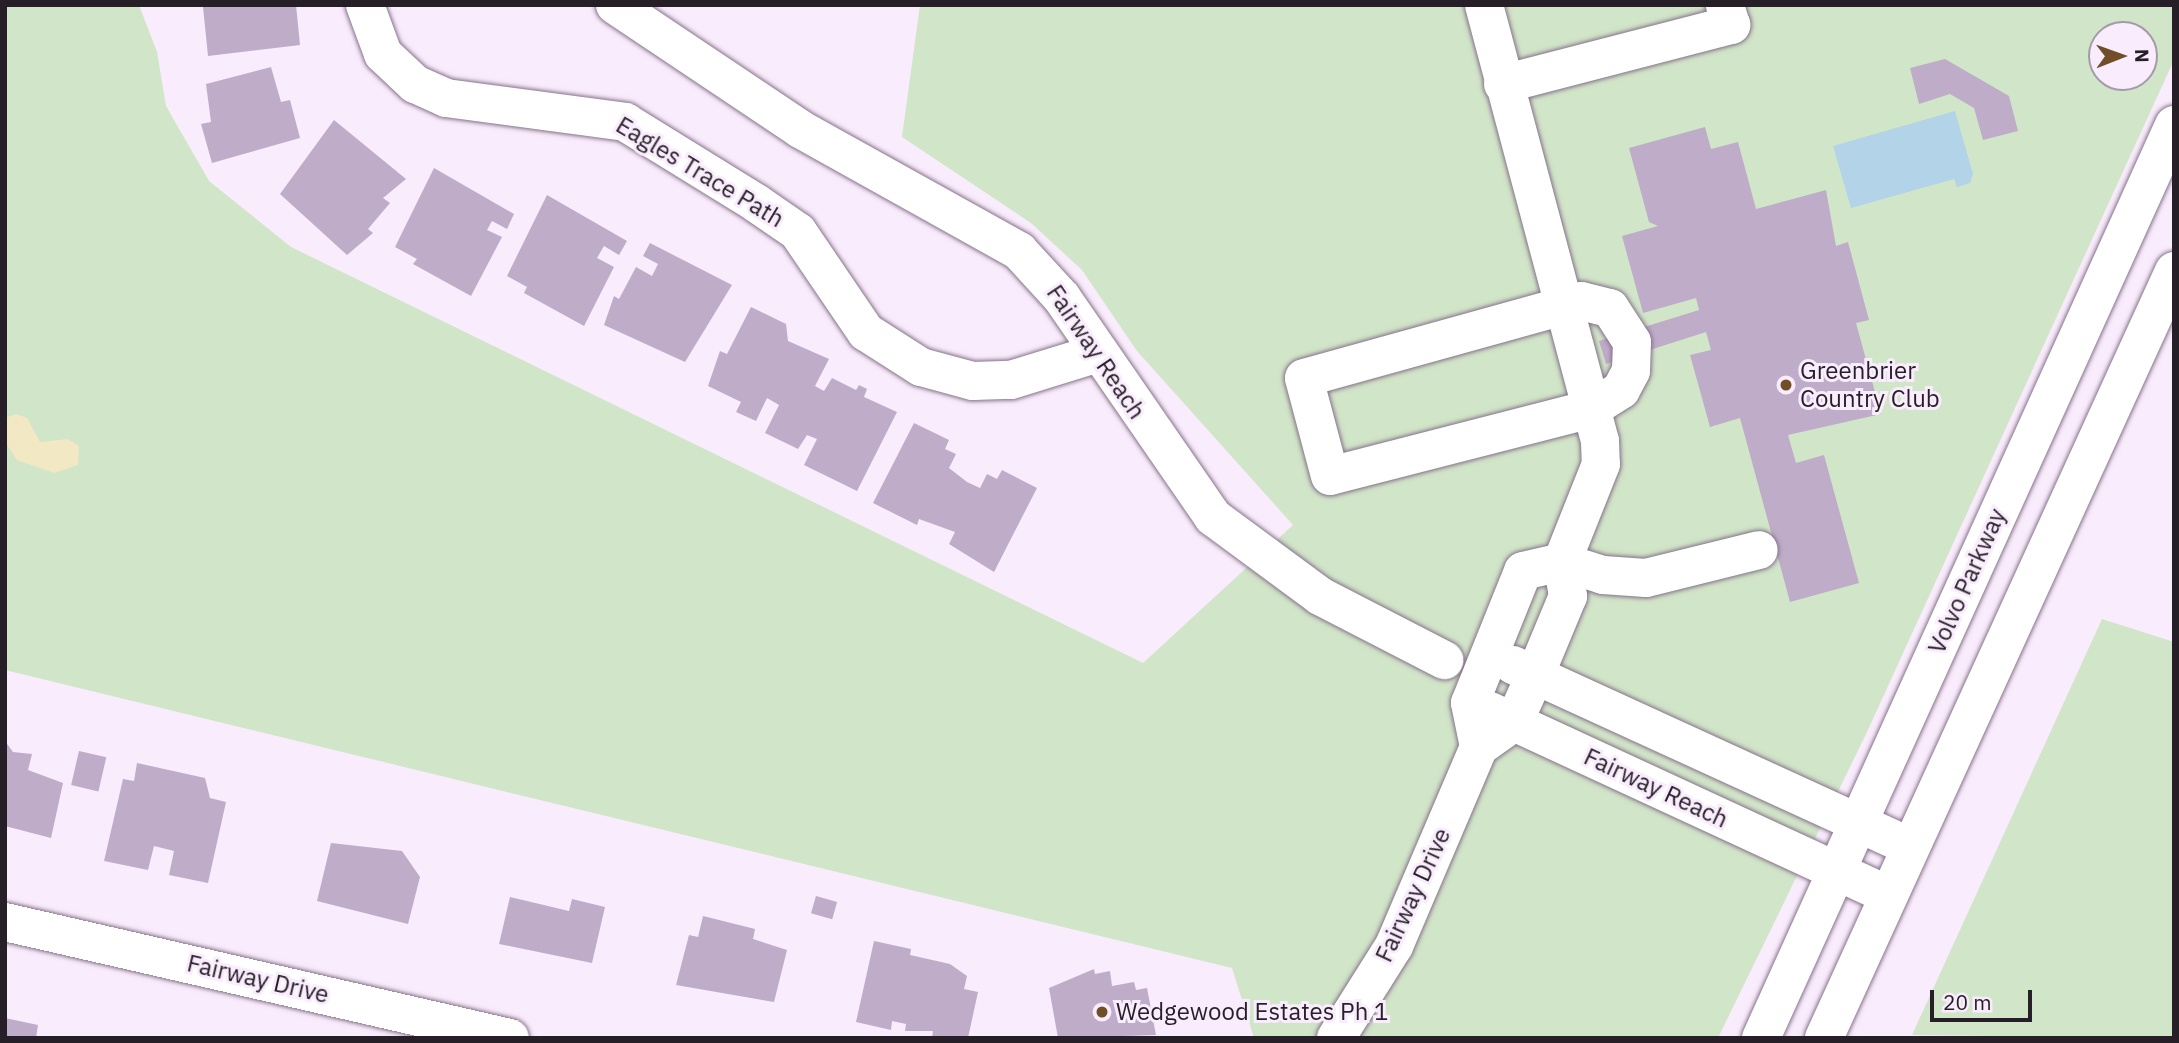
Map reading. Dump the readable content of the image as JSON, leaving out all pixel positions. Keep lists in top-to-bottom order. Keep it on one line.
{"streets":{"street":["Eagles Trace Path","Fairway Reach","Volvo Parkway","Fairway Drive"]},"crossings":[["Eagles Trace Path","Fairway Reach"],["Fairway Reach","Volvo Parkway"]],"places":["Greenbrier Country Club","Wedgewood Estates Ph 1"],"scale_bar":"20 m","north":"right"}
